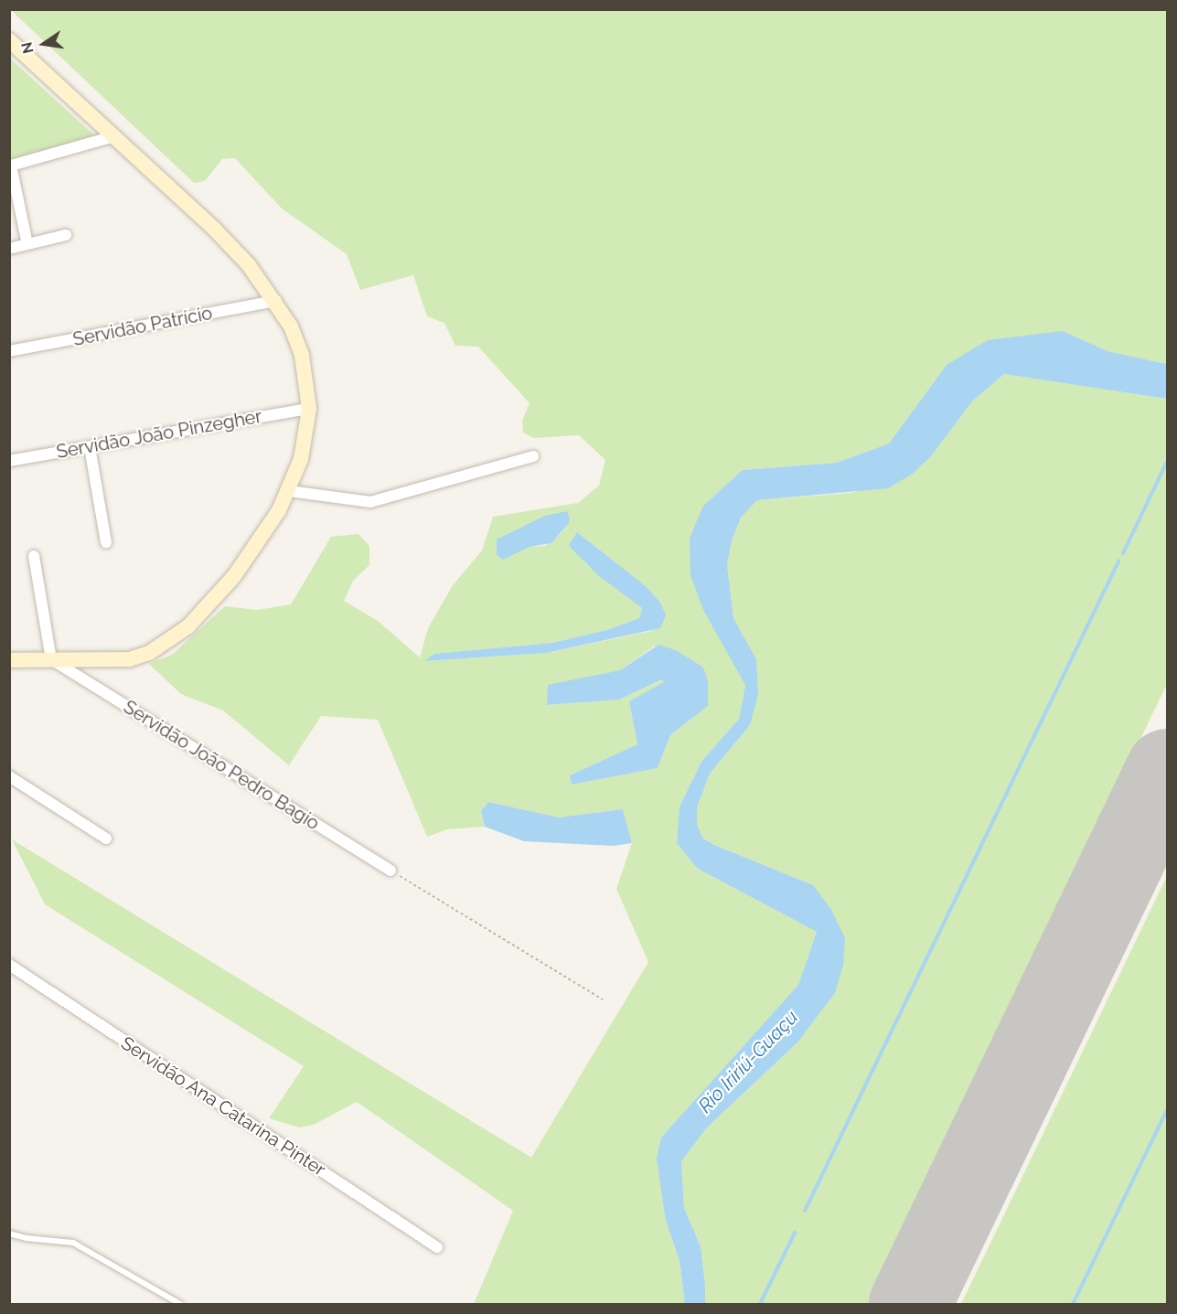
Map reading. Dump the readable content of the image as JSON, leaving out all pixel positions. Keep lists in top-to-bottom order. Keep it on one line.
{"streets":{"street":["Servidão Patrício","Servidão João Pinzegher","Servidão João Pedro Bagio","Servidão Ana Catarina Pinter"]},"water":["Rio Iririú-Guaçu"],"north":"left"}
